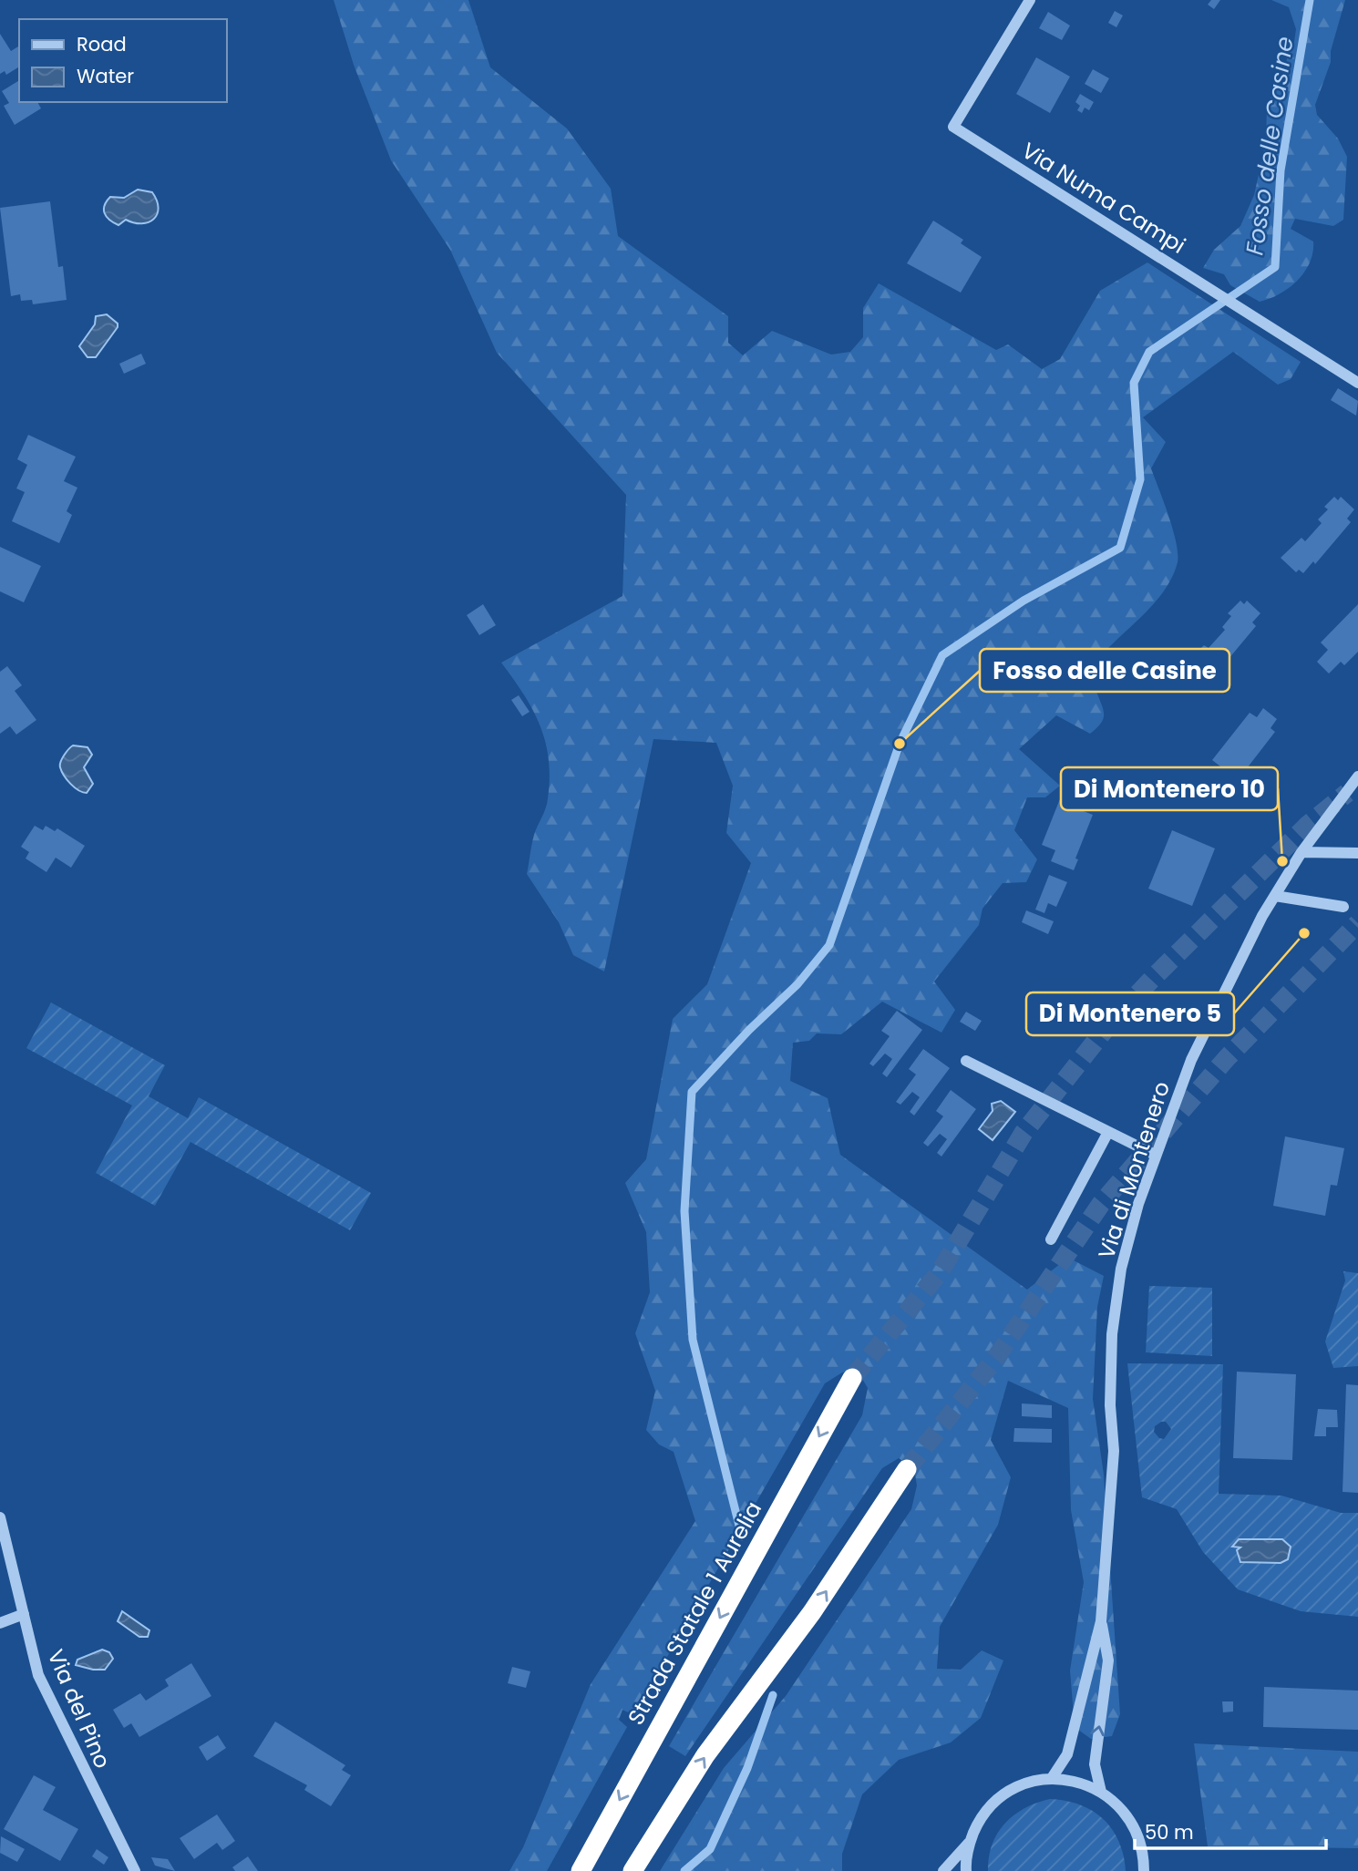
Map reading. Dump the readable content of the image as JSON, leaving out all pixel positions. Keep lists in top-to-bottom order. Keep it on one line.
{"streets":{"highway":["Strada Statale 1 Aurelia"],"street":["Via Numa Campi","Via di Montenero","Via del Pino"]},"water":["Fosso delle Casine"],"places":["Fosso delle Casine","Di Montenero 10","Di Montenero 5"],"legend":["Road","Water"],"scale_bar":"50 m"}
